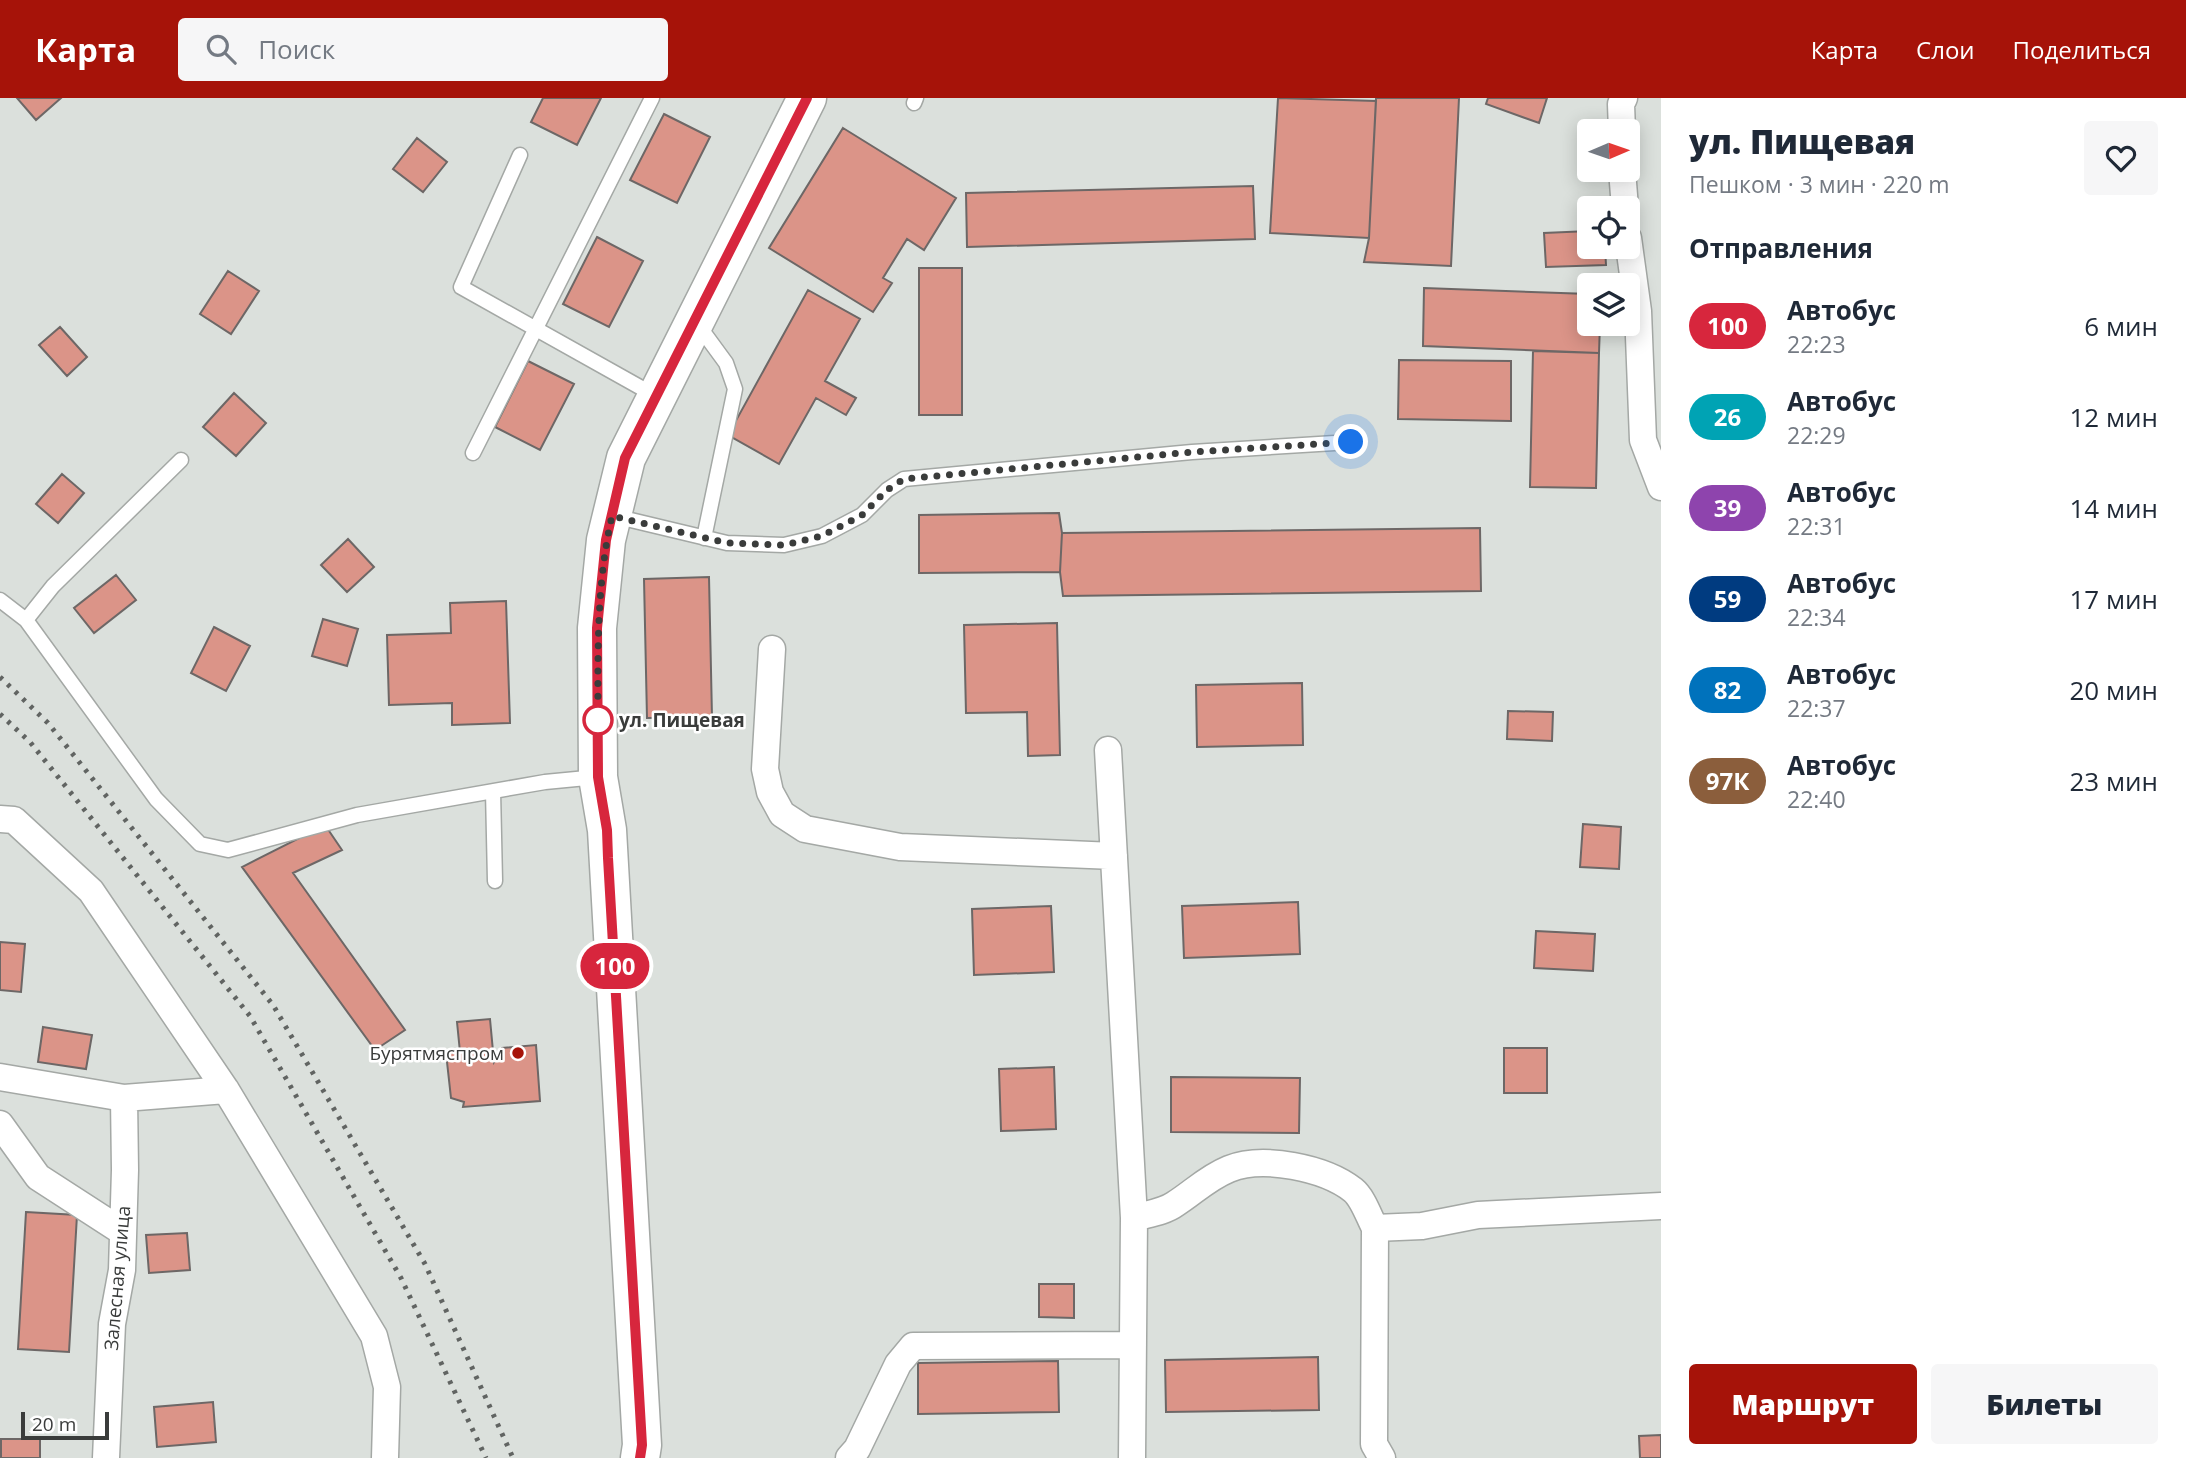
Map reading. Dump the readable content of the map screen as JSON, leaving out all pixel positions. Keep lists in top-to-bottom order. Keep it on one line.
{"streets":{"street":["Залесная улица"]},"places":["ул. Пищевая","Бурятмяспром"],"lines":["bus line 100"],"scale_bar":"20 m","north":"right","page":{"header":"Карта","search":"Поиск","nav":["Карта","Слои","Поделиться"],"on_map":"100","heading":[["ул. Пищевая","Пешком · 3 мин · 220 m"],"Отправления"],"list":[{"mark":"100","name":"Автобус","note":"22:23","value":"6 мин"},{"mark":"26","name":"Автобус","note":"22:29","value":"12 мин"},{"mark":"39","name":"Автобус","note":"22:31","value":"14 мин"},{"mark":"59","name":"Автобус","note":"22:34","value":"17 мин"},{"mark":"82","name":"Автобус","note":"22:37","value":"20 мин"},{"mark":"97К","name":"Автобус","note":"22:40","value":"23 мин"}],"buttons":["Маршрут","Билеты"],"scale":"20 m"}}
